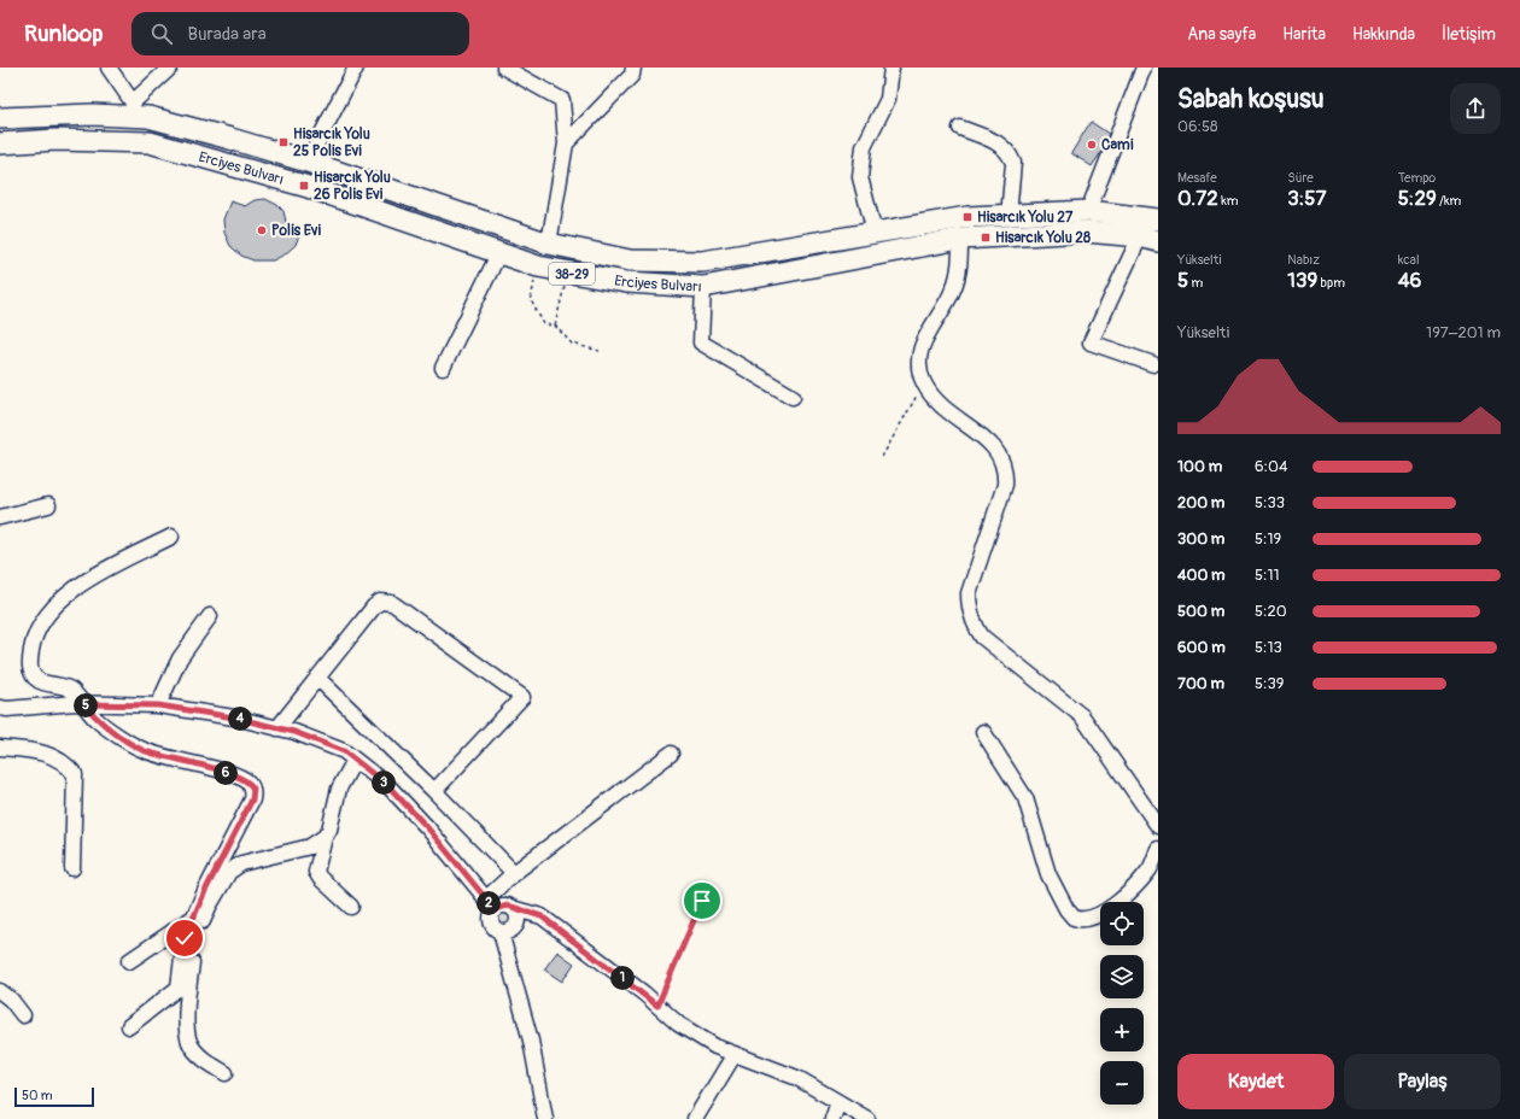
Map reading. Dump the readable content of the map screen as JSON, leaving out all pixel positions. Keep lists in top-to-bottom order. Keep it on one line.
{"streets":{"highway":["Erciyes Bulvarı","38-29"]},"places":{"transit":["Hisarcık Yolu 25 Polis Evi","Hisarcık Yolu 26 Polis Evi","Hisarcık Yolu 27","Hisarcık Yolu 28"],"other":["Cami","Polis Evi"]},"scale_bar":"50 m","page":{"header":"Runloop","search":"Burada ara","nav":["Ana sayfa","Harita","Hakkında","İletişim"],"heading":["Sabah koşusu","06:58"],"stats":[["Mesafe","0.72 km"],["Süre","3:57"],["Tempo","5:29 /km"],["Yükselti","5 m"],["Nabız","139 bpm"],["kcal","46"]],"chart":["Yükselti","197–201 m"],"list":[{"name":"100 m","note":"6:04"},{"name":"200 m","note":"5:33"},{"name":"300 m","note":"5:19"},{"name":"400 m","note":"5:11"},{"name":"500 m","note":"5:20"},{"name":"600 m","note":"5:13"},{"name":"700 m","note":"5:39"}],"pins":["5","4","6","3","2","1"],"map_buttons":["+","−"],"buttons":["Kaydet","Paylaş"],"scale":"50 m"}}
